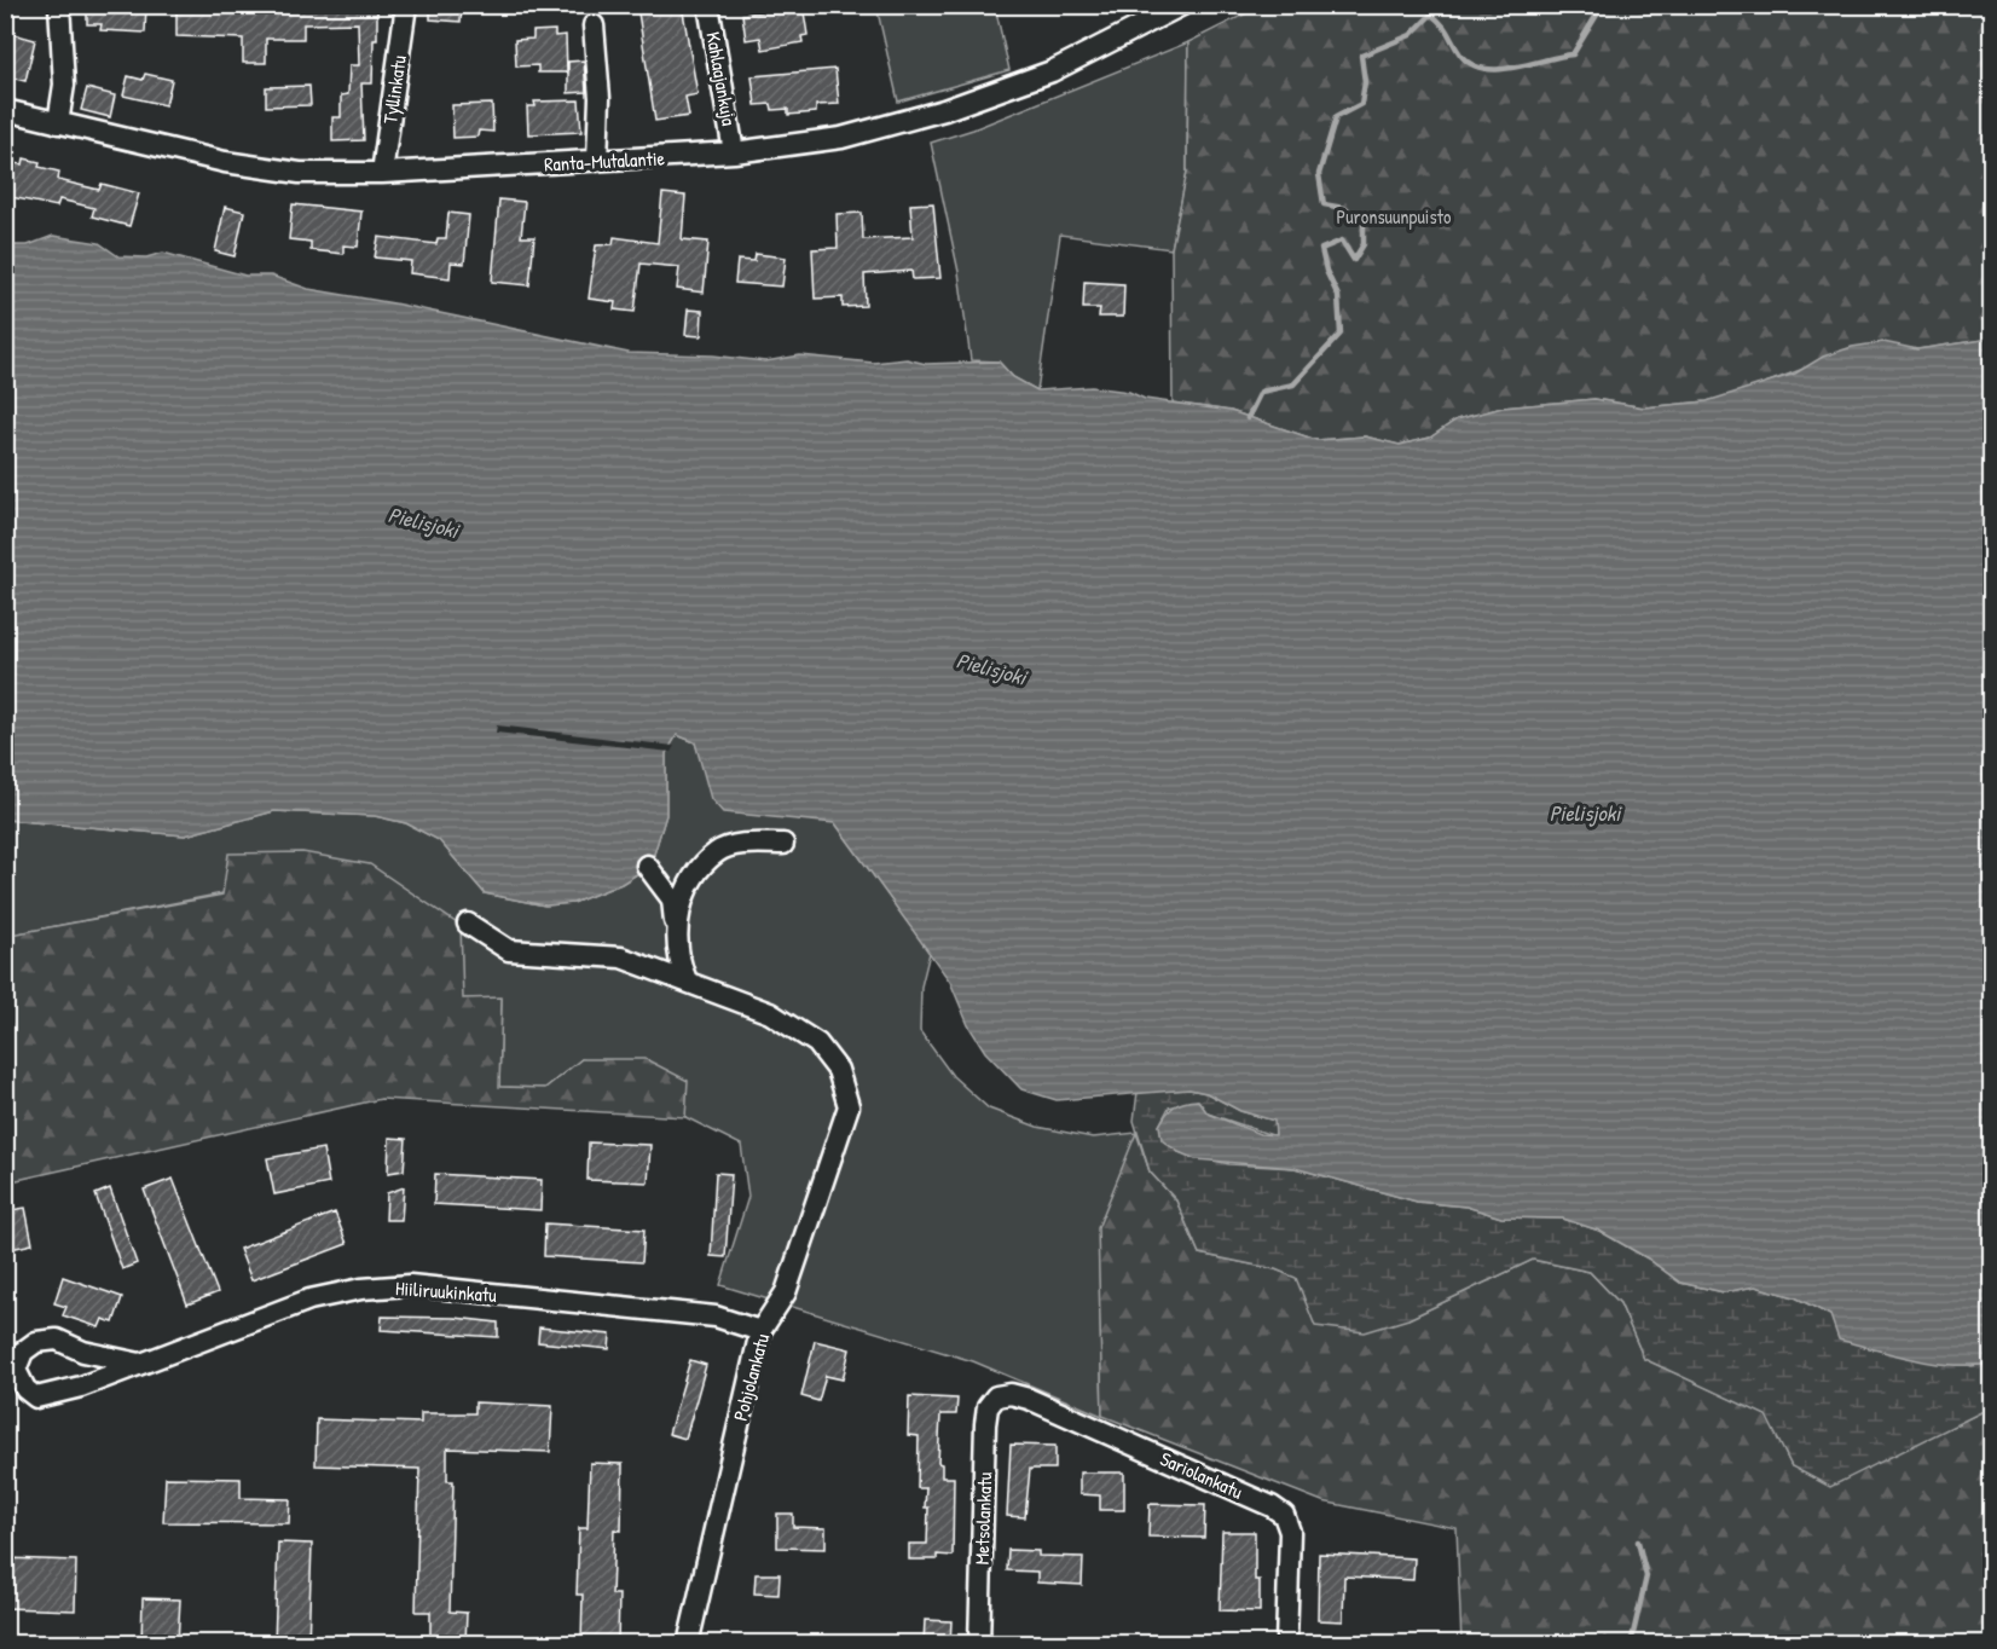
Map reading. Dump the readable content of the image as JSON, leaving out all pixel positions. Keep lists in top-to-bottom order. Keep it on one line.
{"streets":{"street":["Kahlaajankuja","Tyllinkatu","Ranta-Mutalantie","Hiiliruukinkatu","Pohjolankatu","Sariolankatu","Metsolankatu"]},"crossings":[["Kahlaajankuja","Ranta-Mutalantie"],["Tyllinkatu","Ranta-Mutalantie"],["Hiiliruukinkatu","Pohjolankatu"],["Sariolankatu","Metsolankatu"]],"water":["Pielisjoki"],"parks":["Puronsuunpuisto"]}
